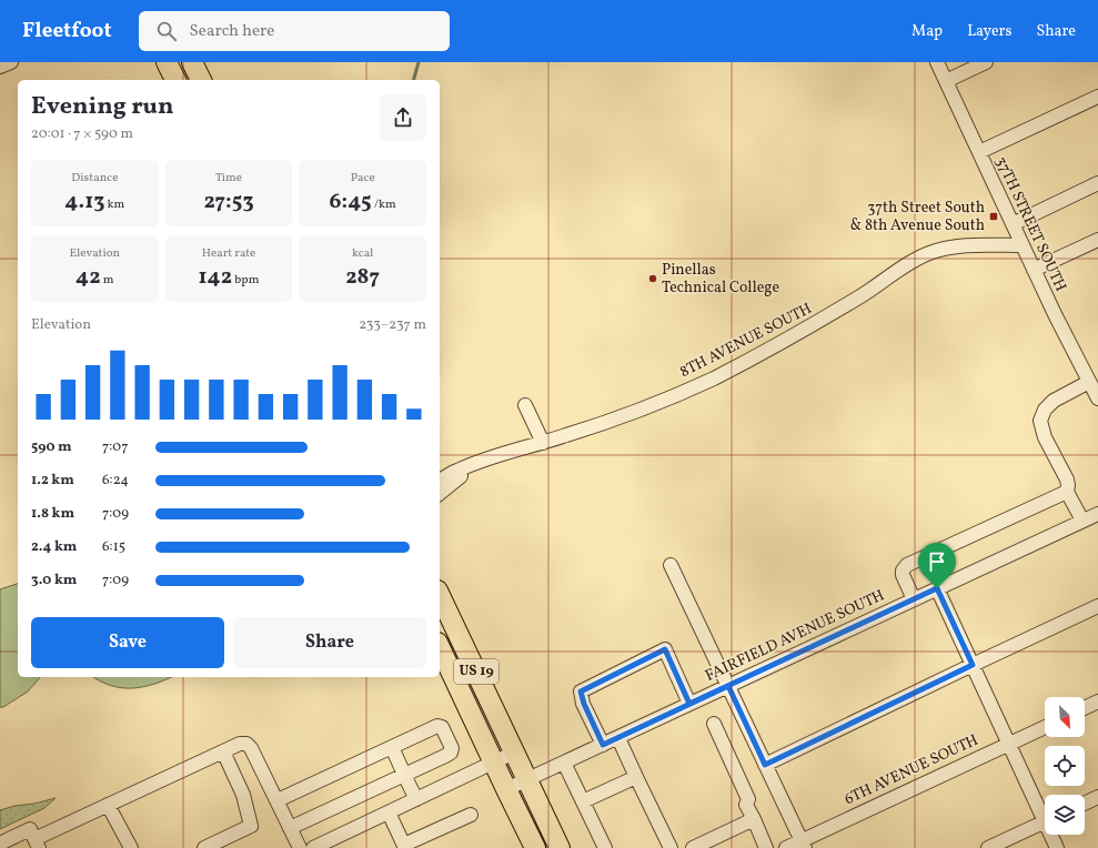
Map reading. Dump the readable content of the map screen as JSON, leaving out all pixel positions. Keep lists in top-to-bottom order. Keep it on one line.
{"streets":{"highway":["US 19"],"street":["37TH STREET SOUTH","8TH AVENUE SOUTH","FAIRFIELD AVENUE SOUTH","6TH AVENUE SOUTH"]},"crossings":[["37TH STREET SOUTH","8TH AVENUE SOUTH"],["FAIRFIELD AVENUE SOUTH","US 19"]],"places":{"transit":["37th Street South & 8th Avenue South"],"other":["Pinellas Technical College"]},"north":"bottom right","page":{"header":"Fleetfoot","search":"Search here","nav":["Map","Layers","Share"],"heading":["Evening run","20:01 · 7 × 590 m"],"stats":[["Distance","4.13 km"],["Time","27:53"],["Pace","6:45 /km"],["Elevation","42 m"],["Heart rate","142 bpm"],["kcal","287"]],"chart":["Elevation","233–237 m"],"list":[{"name":"590 m","note":"7:07"},{"name":"1.2 km","note":"6:24"},{"name":"1.8 km","note":"7:09"},{"name":"2.4 km","note":"6:15"},{"name":"3.0 km","note":"7:09"}],"buttons":["Save","Share"]}}
